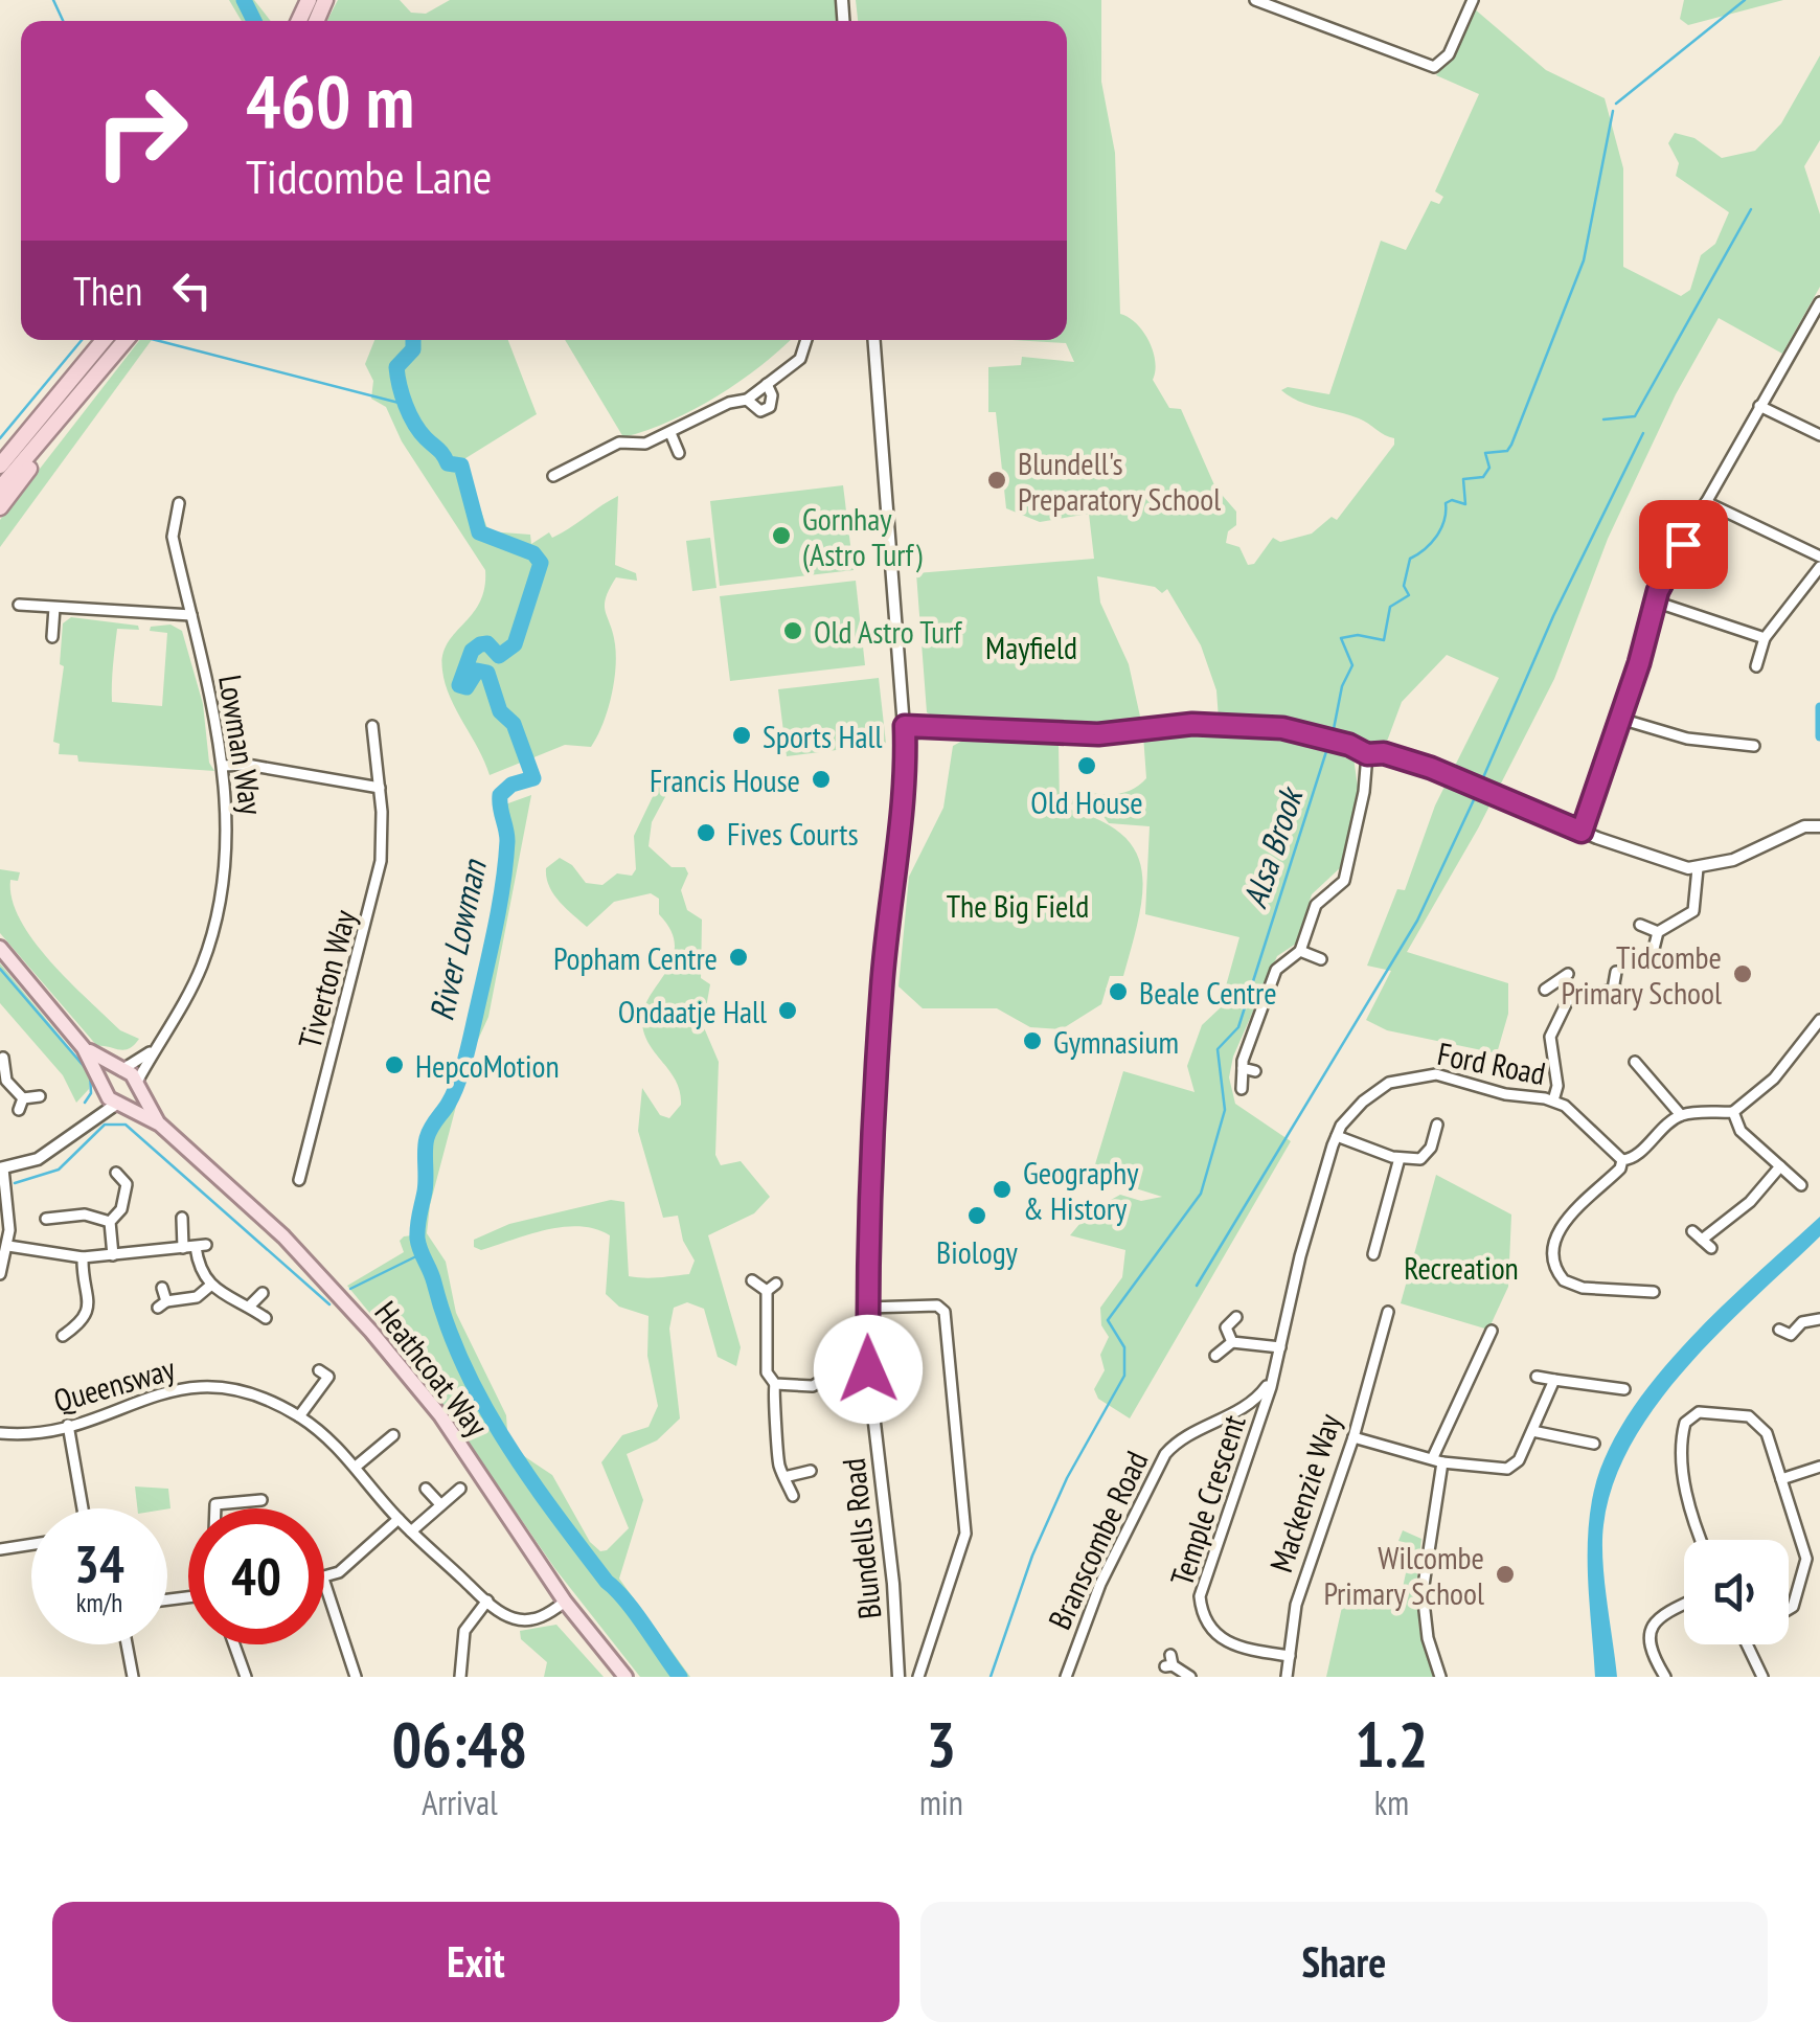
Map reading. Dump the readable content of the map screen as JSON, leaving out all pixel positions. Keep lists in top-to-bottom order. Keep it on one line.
{"streets":{"main road":["Heathcoat Way"],"street":["Lowman Way","Tiverton Way","Ford Road","Queensway","Mackenzie Way","Temple Crescent","Blundells Road","Branscombe Road"]},"crossings":[["Lowman Way","Heathcoat Way"],["Ford Road","Temple Crescent"],["Heathcoat Way","Queensway"],["Mackenzie Way","Temple Crescent"],["Temple Crescent","Branscombe Road"]],"water":["Alsa Brook","River Lowman"],"parks":["Mayfield","The Big Field","Recreation"],"places":["Blundell's Preparatory School","Gornhay (Astro Turf)","Old Astro Turf","Sports Hall","Old House","Francis House","Fives Courts","Popham Centre","Tidcombe Primary School","Beale Centre","Ondaatje Hall","Gymnasium","HepcoMotion","Geography & History","Biology","Wilcombe Primary School"],"page":{"turn":["460 m","Tidcombe Lane"],"then":"Then","speed":"34 km/h","limit":"40","eta":["06:48","Arrival","3","min","1.2","km"],"buttons":["Exit","Share"]}}
